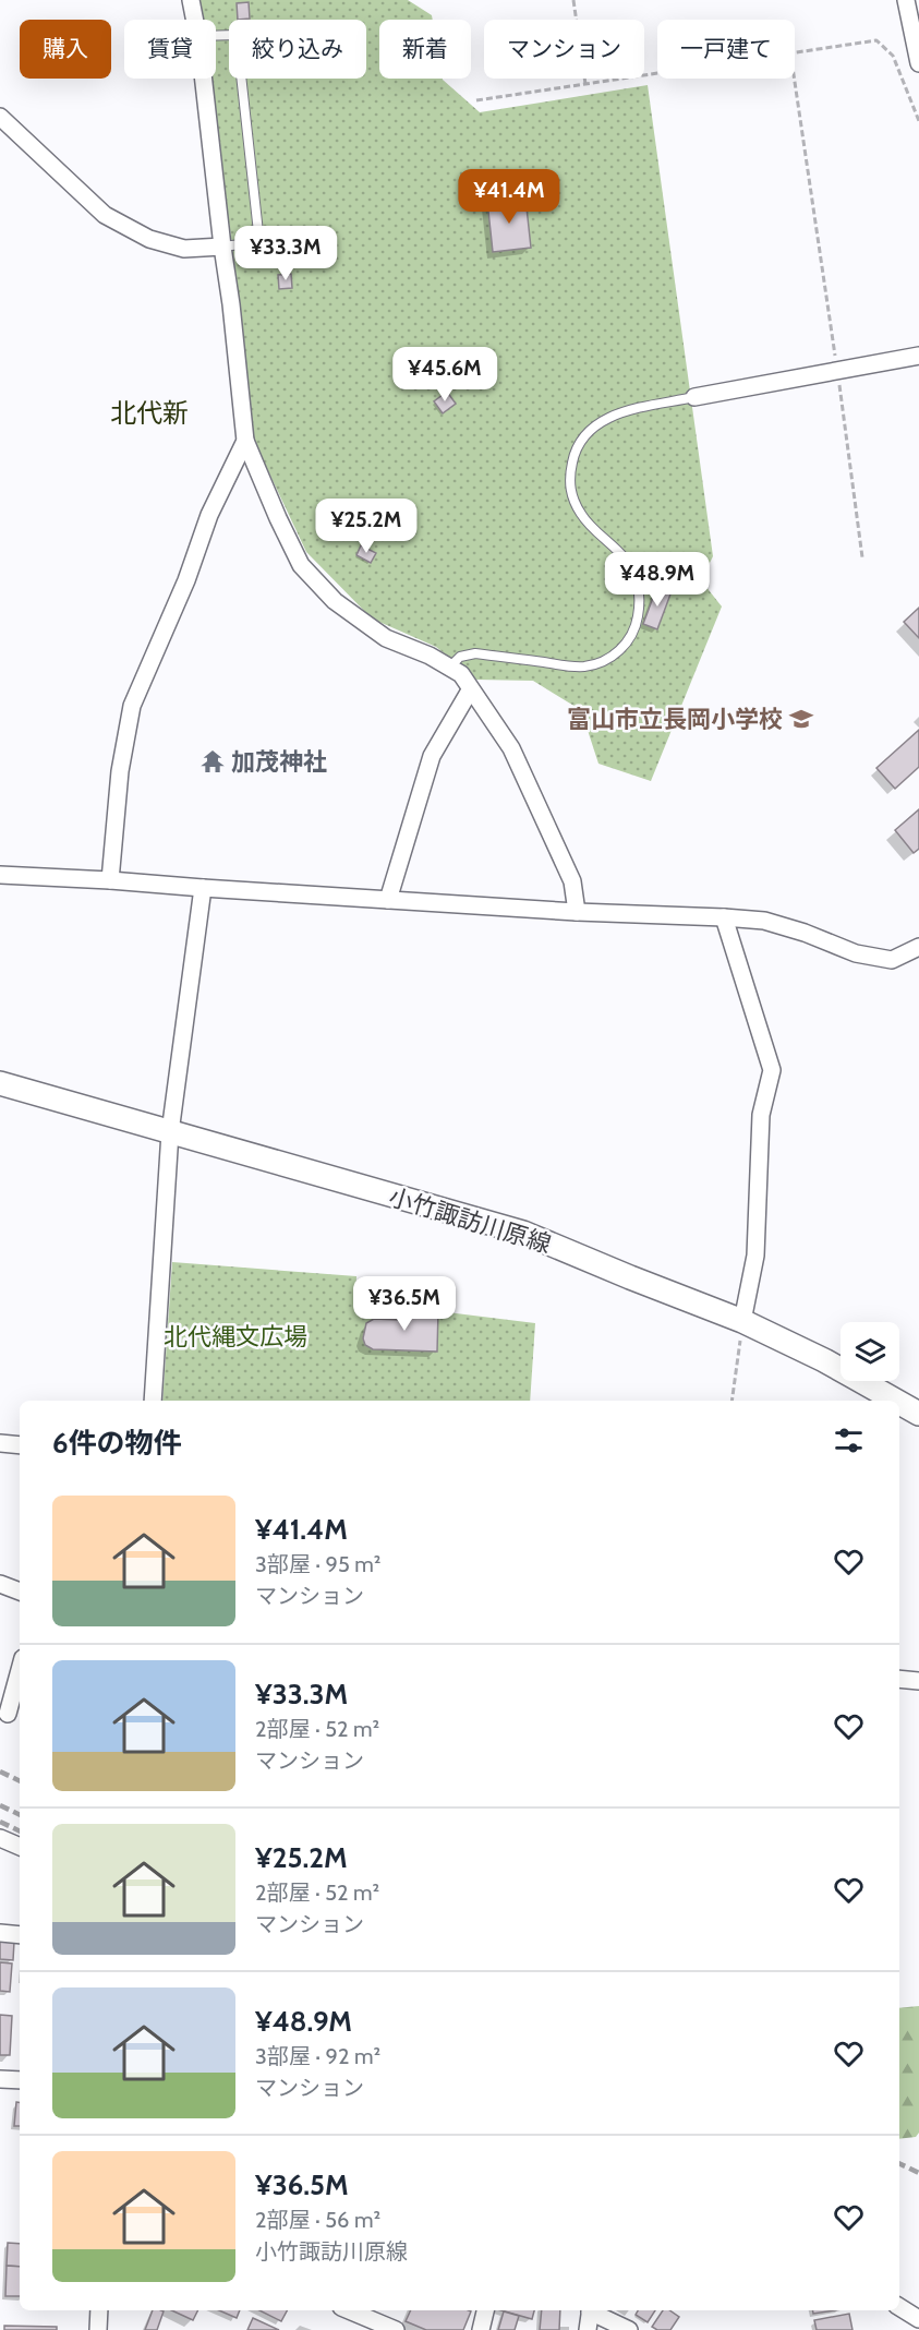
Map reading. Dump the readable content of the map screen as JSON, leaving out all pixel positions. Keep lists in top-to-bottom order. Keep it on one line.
{"streets":{"main road":["小竹諏訪川原線"]},"districts":["北代新"],"parks":["北代縄文広場"],"places":{"school or university":["富山市立長岡小学校"],"temple":["加茂神社"]},"page":{"chip":["購入","賃貸","絞り込み","新着","マンション","一戸建て"],"price":["¥41.4M","¥33.3M","¥45.6M","¥25.2M","¥48.9M","¥36.5M"],"heading":"6件の物件","list":[{"name":"¥41.4M","note":"3部屋 · 95 m² · マンション"},{"name":"¥33.3M","note":"2部屋 · 52 m² · マンション"},{"name":"¥25.2M","note":"2部屋 · 52 m² · マンション"},{"name":"¥48.9M","note":"3部屋 · 92 m² · マンション"},{"name":"¥36.5M","note":"2部屋 · 56 m² · 小竹諏訪川原線"}]}}
